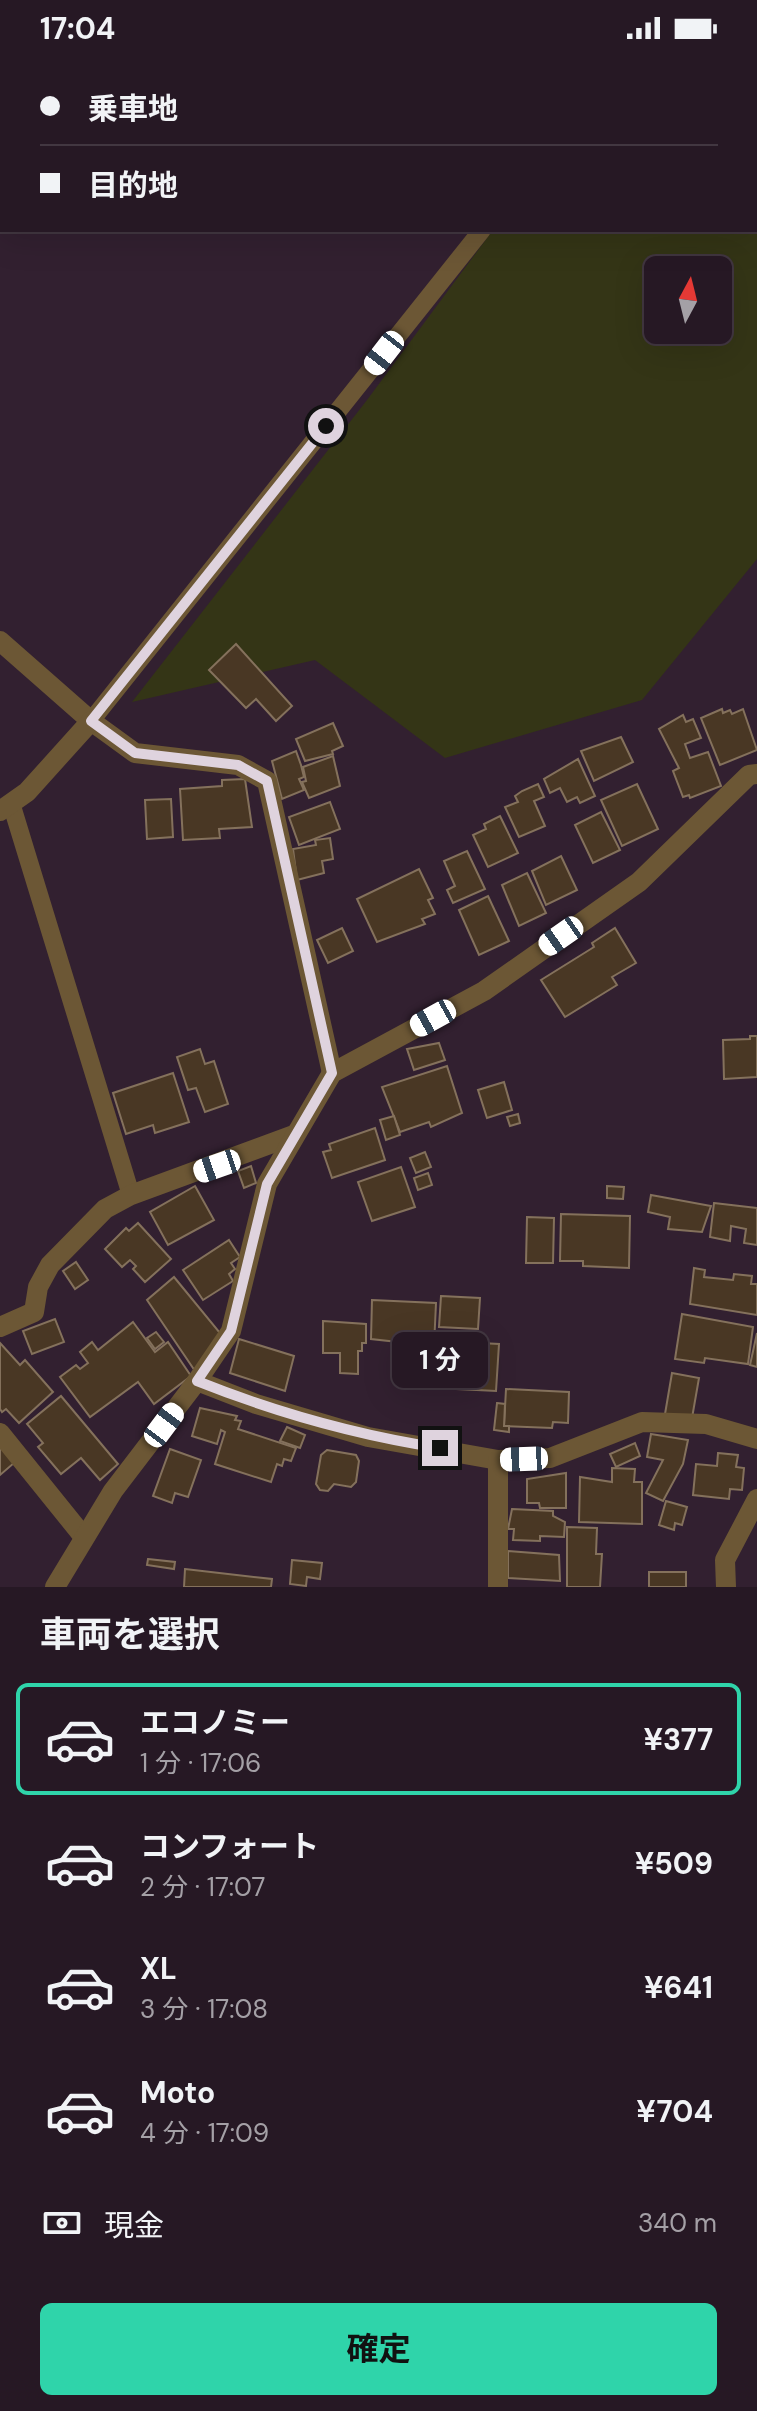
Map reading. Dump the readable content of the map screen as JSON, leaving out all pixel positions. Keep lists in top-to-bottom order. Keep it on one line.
{"north":"top","page":{"status":"17:04","banner":["乗車地","目的地"],"bubble":"1 分","heading":"車両を選択","list":[{"name":"エコノミー","note":"1 分 · 17:06","value":"¥377"},{"name":"コンフォート","note":"2 分 · 17:07","value":"¥509"},{"name":"XL","note":"3 分 · 17:08","value":"¥641"},{"name":"Moto","note":"4 分 · 17:09","value":"¥704"}],"pay":["現金","340 m"],"buttons":"確定"}}
